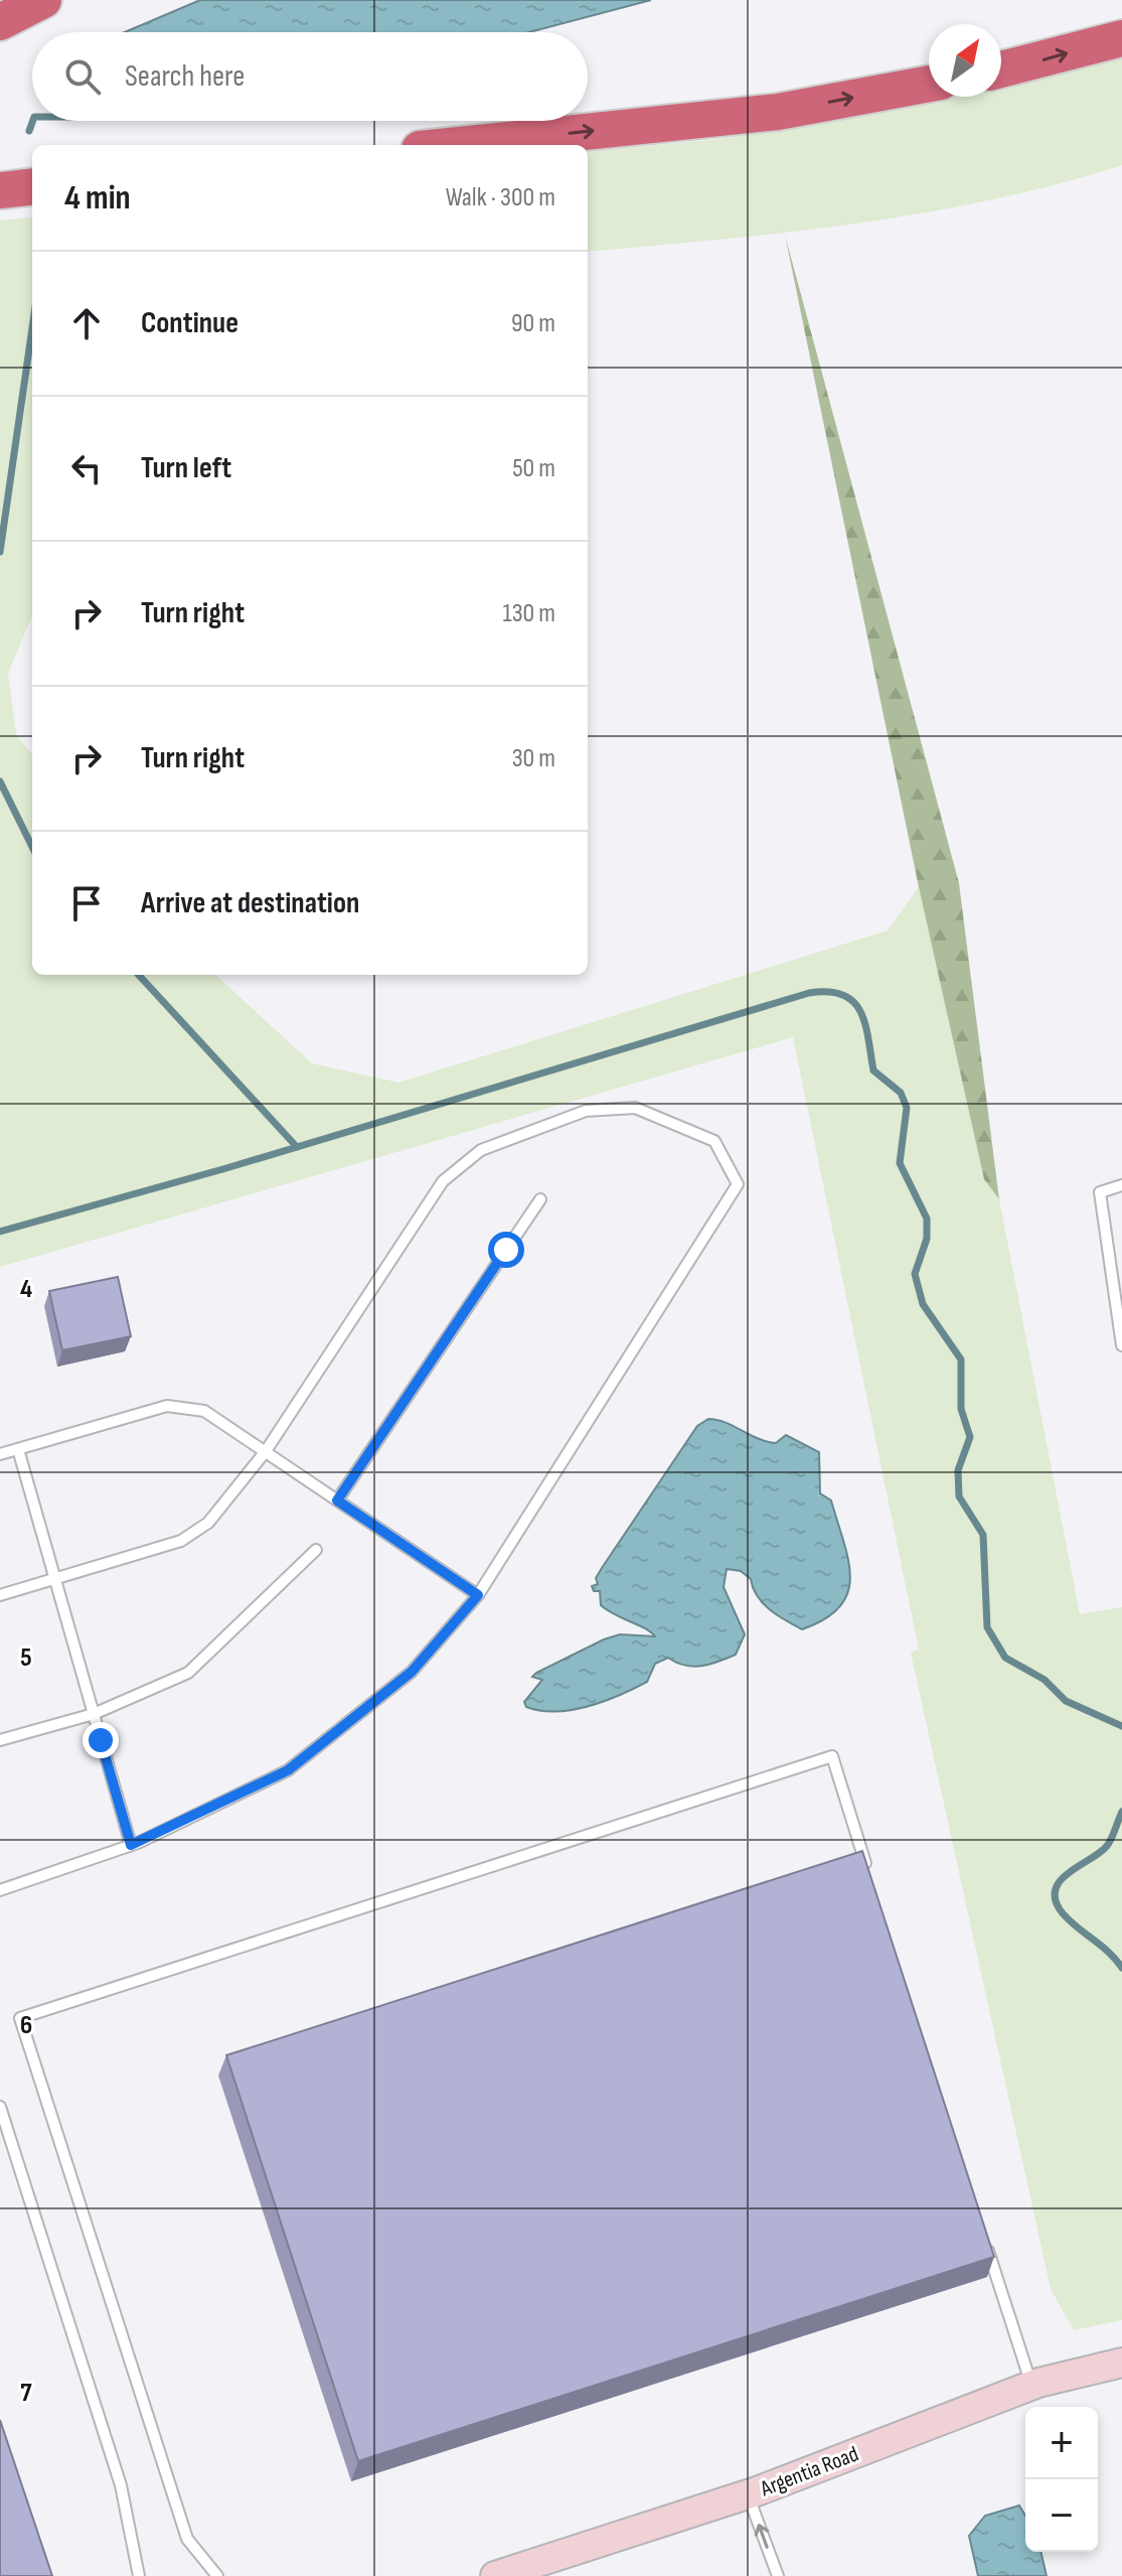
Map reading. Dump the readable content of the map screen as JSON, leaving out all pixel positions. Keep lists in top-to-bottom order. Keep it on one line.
{"streets":{"street":["Argentia Road"]},"north":"top right","page":{"search":"Search here","heading":["4 min","Walk · 300 m"],"list":[["Continue","90 m"],["Turn left","50 m"],["Turn right","130 m"],["Turn right","30 m"],"Arrive at destination"],"map_buttons":["+","−"]},"grid":{"rows":["4","5","6","7"]}}
